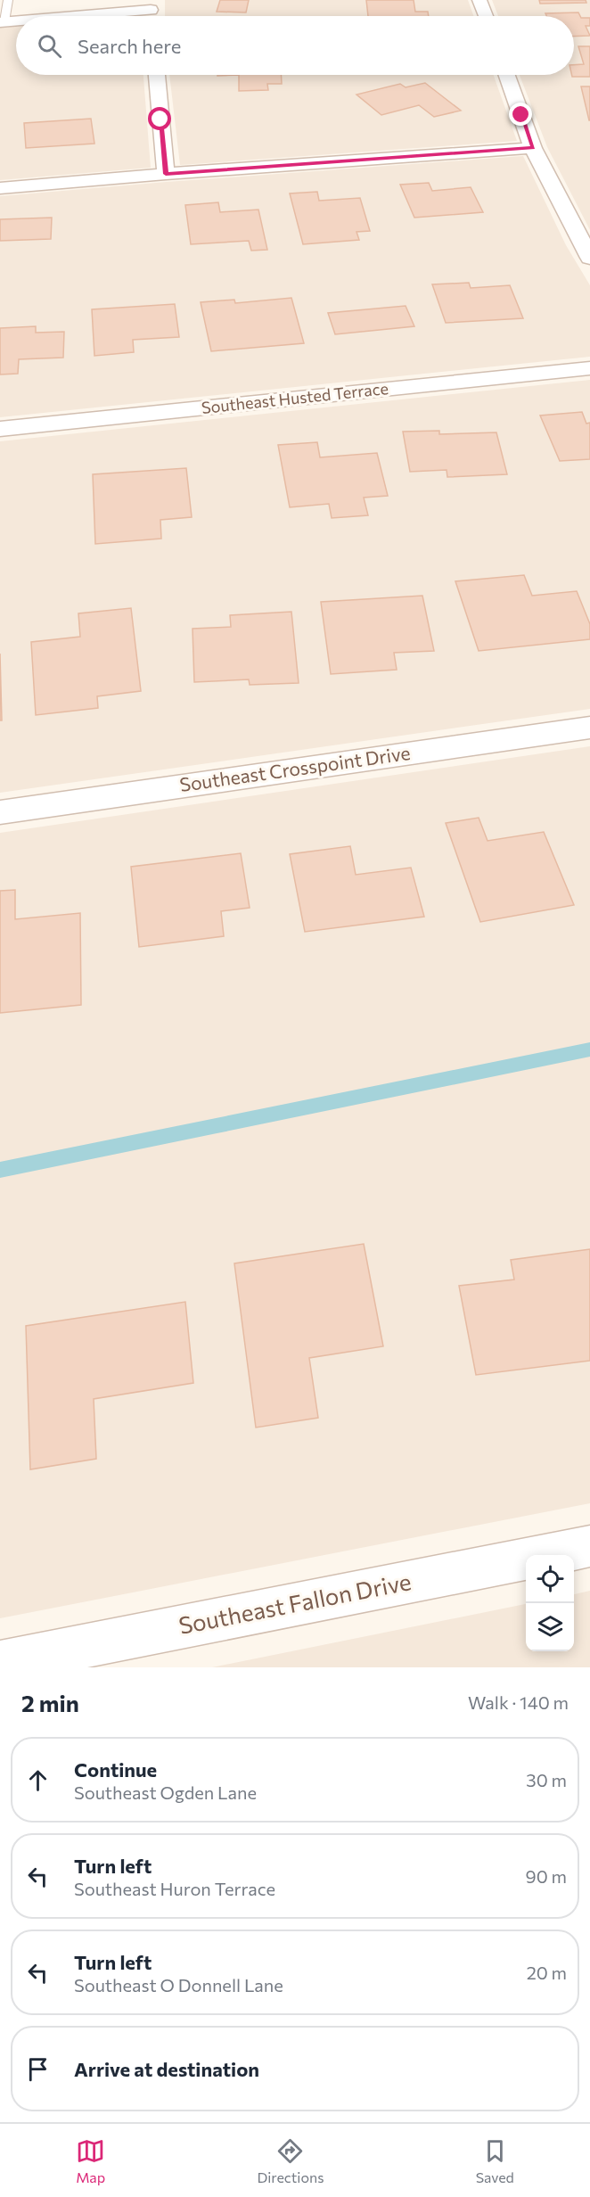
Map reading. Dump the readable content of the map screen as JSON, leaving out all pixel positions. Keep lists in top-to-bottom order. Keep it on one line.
{"streets":{"street":["Southeast Husted Terrace","Southeast Crosspoint Drive","Southeast Fallon Drive"]},"page":{"search":"Search here","heading":["2 min","Walk · 140 m"],"list":[["Continue","Southeast Ogden Lane","30 m"],["Turn left","Southeast Huron Terrace","90 m"],["Turn left","Southeast O Donnell Lane","20 m"],"Arrive at destination"],"nav":["Map","Directions","Saved"]}}
